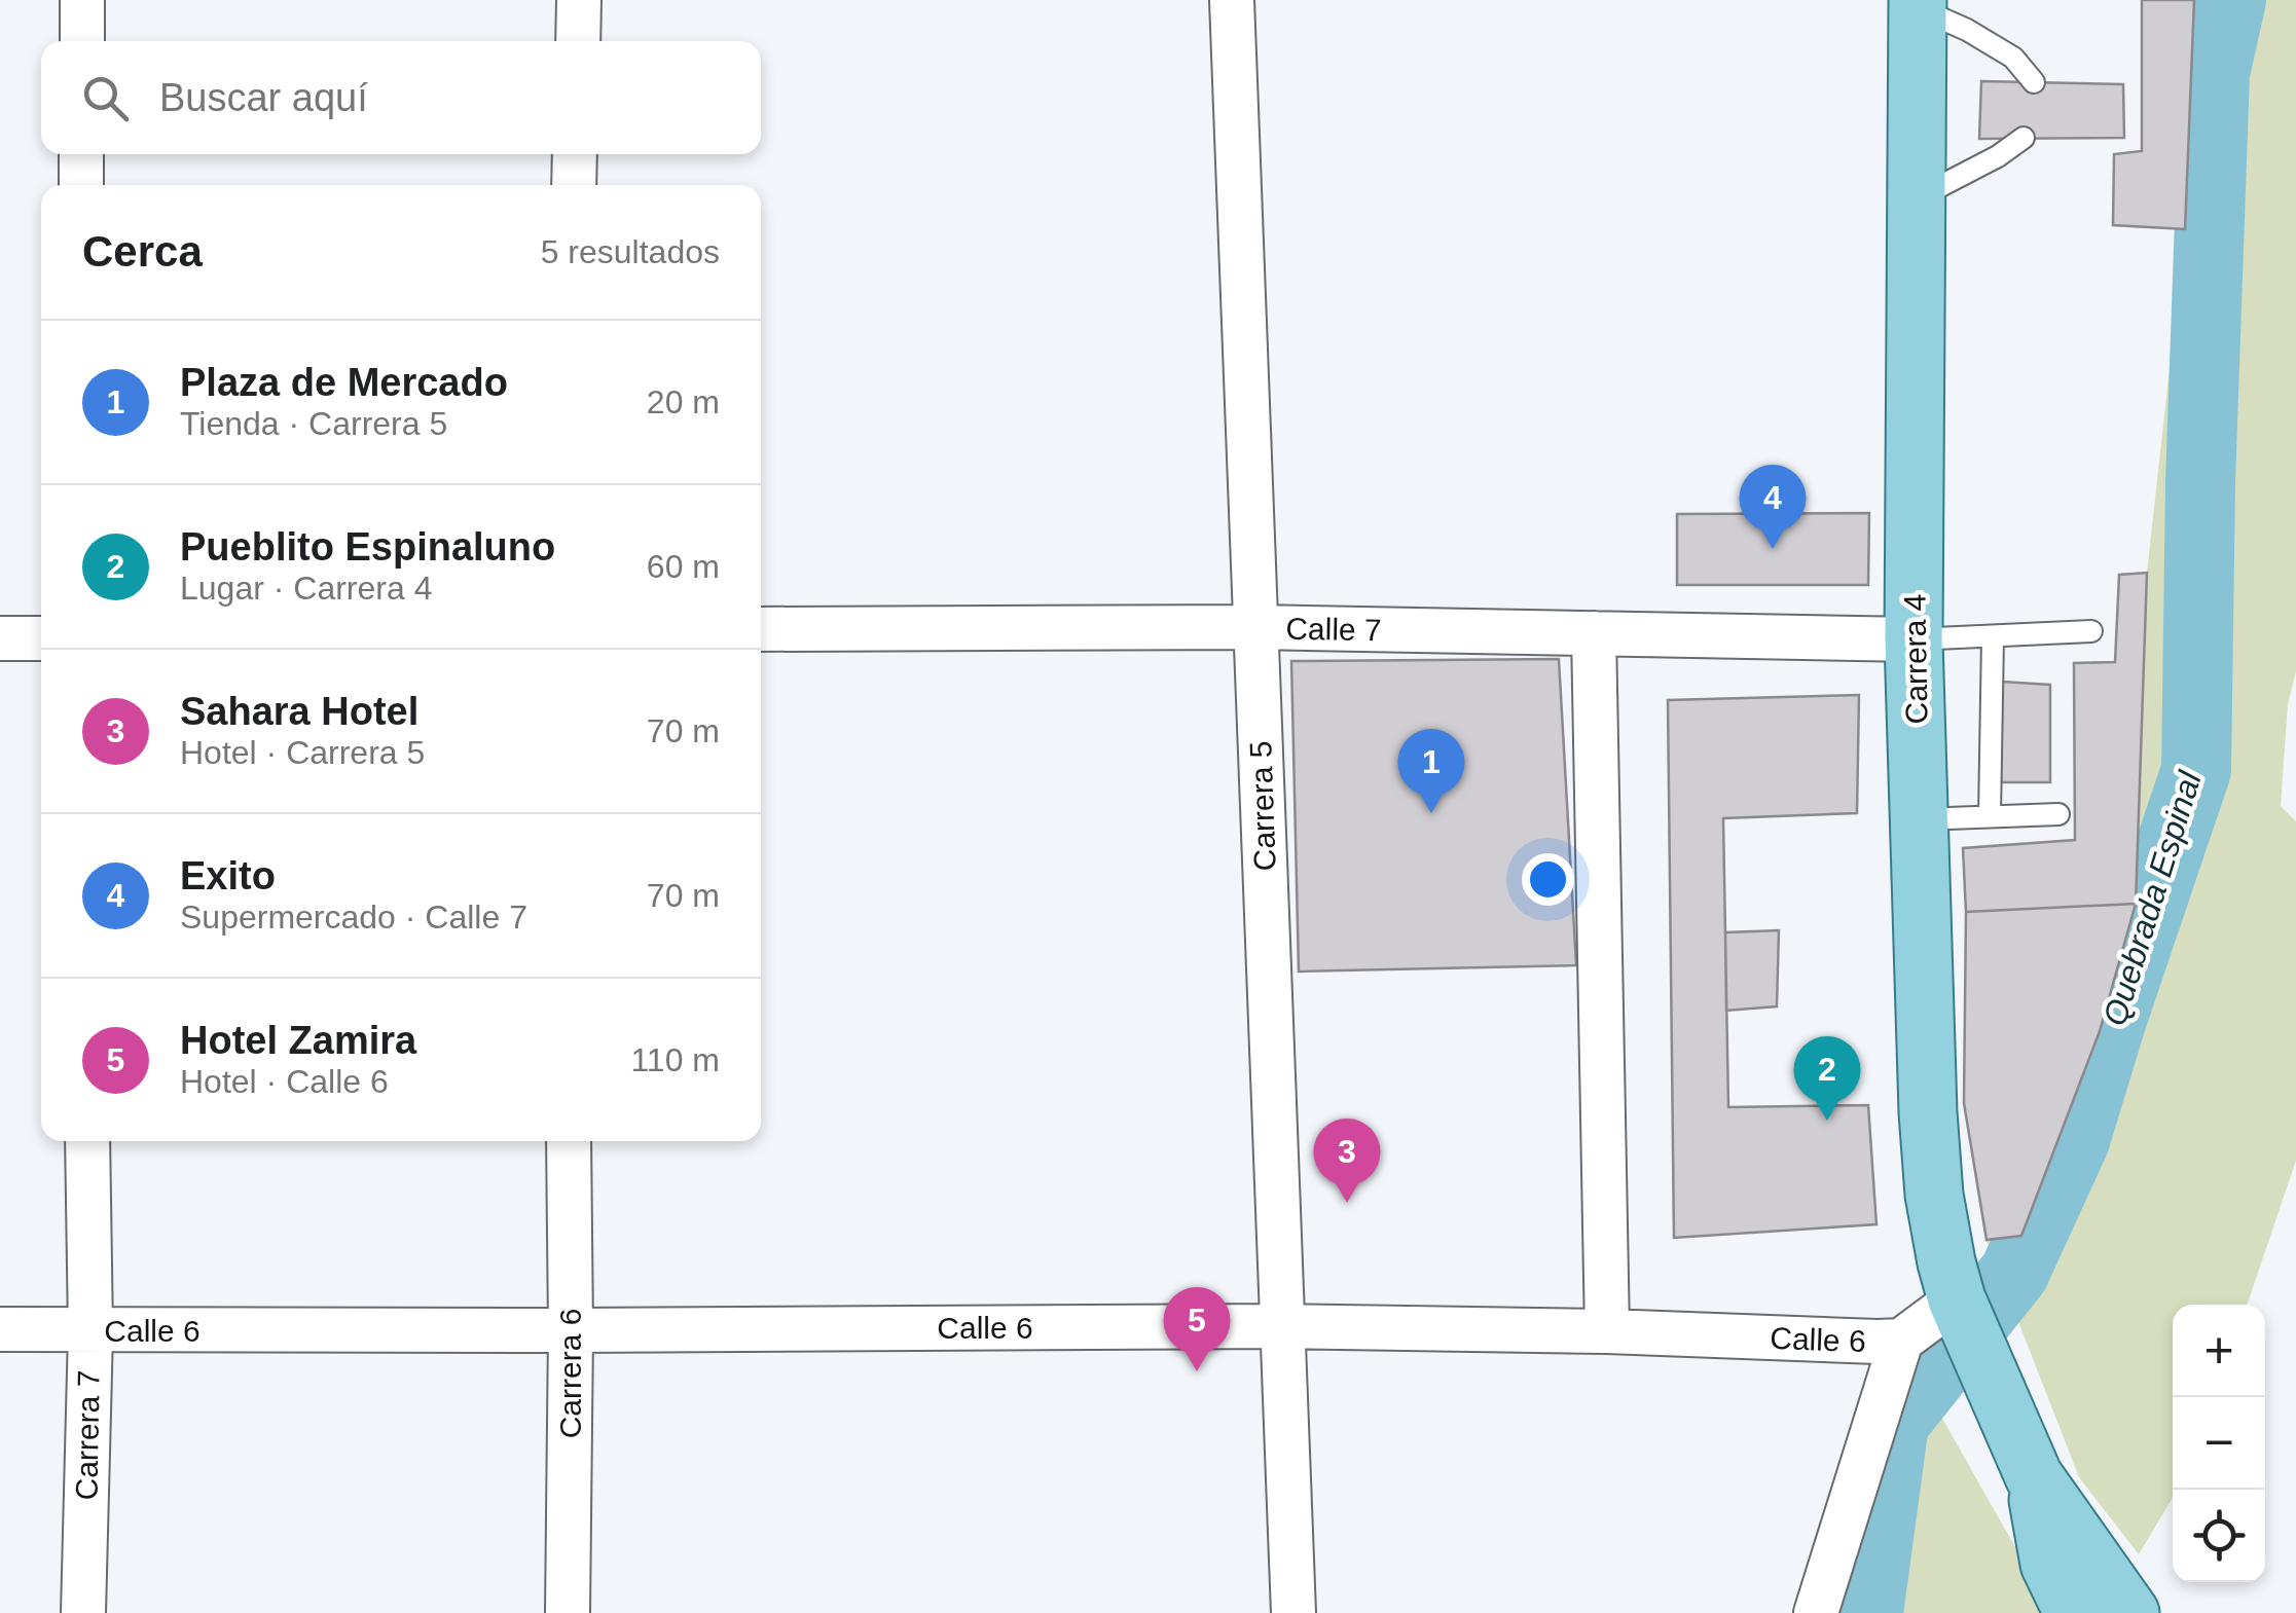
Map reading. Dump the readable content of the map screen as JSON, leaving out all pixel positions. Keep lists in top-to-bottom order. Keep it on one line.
{"streets":{"main road":["Carrera 4"],"street":["Calle 7","Carrera 5","Calle 6","Carrera 6","Carrera 7"]},"crossings":[["Calle 7","Carrera 4"],["Calle 7","Carrera 5"],["Carrera 4","Calle 6"],["Carrera 5","Calle 6"],["Calle 6","Carrera 6"],["Calle 6","Carrera 7"]],"water":["Quebrada Espinal"],"page":{"search":"Buscar aquí","heading":["Cerca","5 resultados"],"list":[{"mark":"1","name":"Plaza de Mercado","note":"Tienda · Carrera 5","value":"20 m"},{"mark":"2","name":"Pueblito Espinaluno","note":"Lugar · Carrera 4","value":"60 m"},{"mark":"3","name":"Sahara Hotel","note":"Hotel · Carrera 5","value":"70 m"},{"mark":"4","name":"Exito","note":"Supermercado · Calle 7","value":"70 m"},{"mark":"5","name":"Hotel Zamira","note":"Hotel · Calle 6","value":"110 m"}],"pins":["4","1","2","3","5"],"map_buttons":["+","−"]}}
